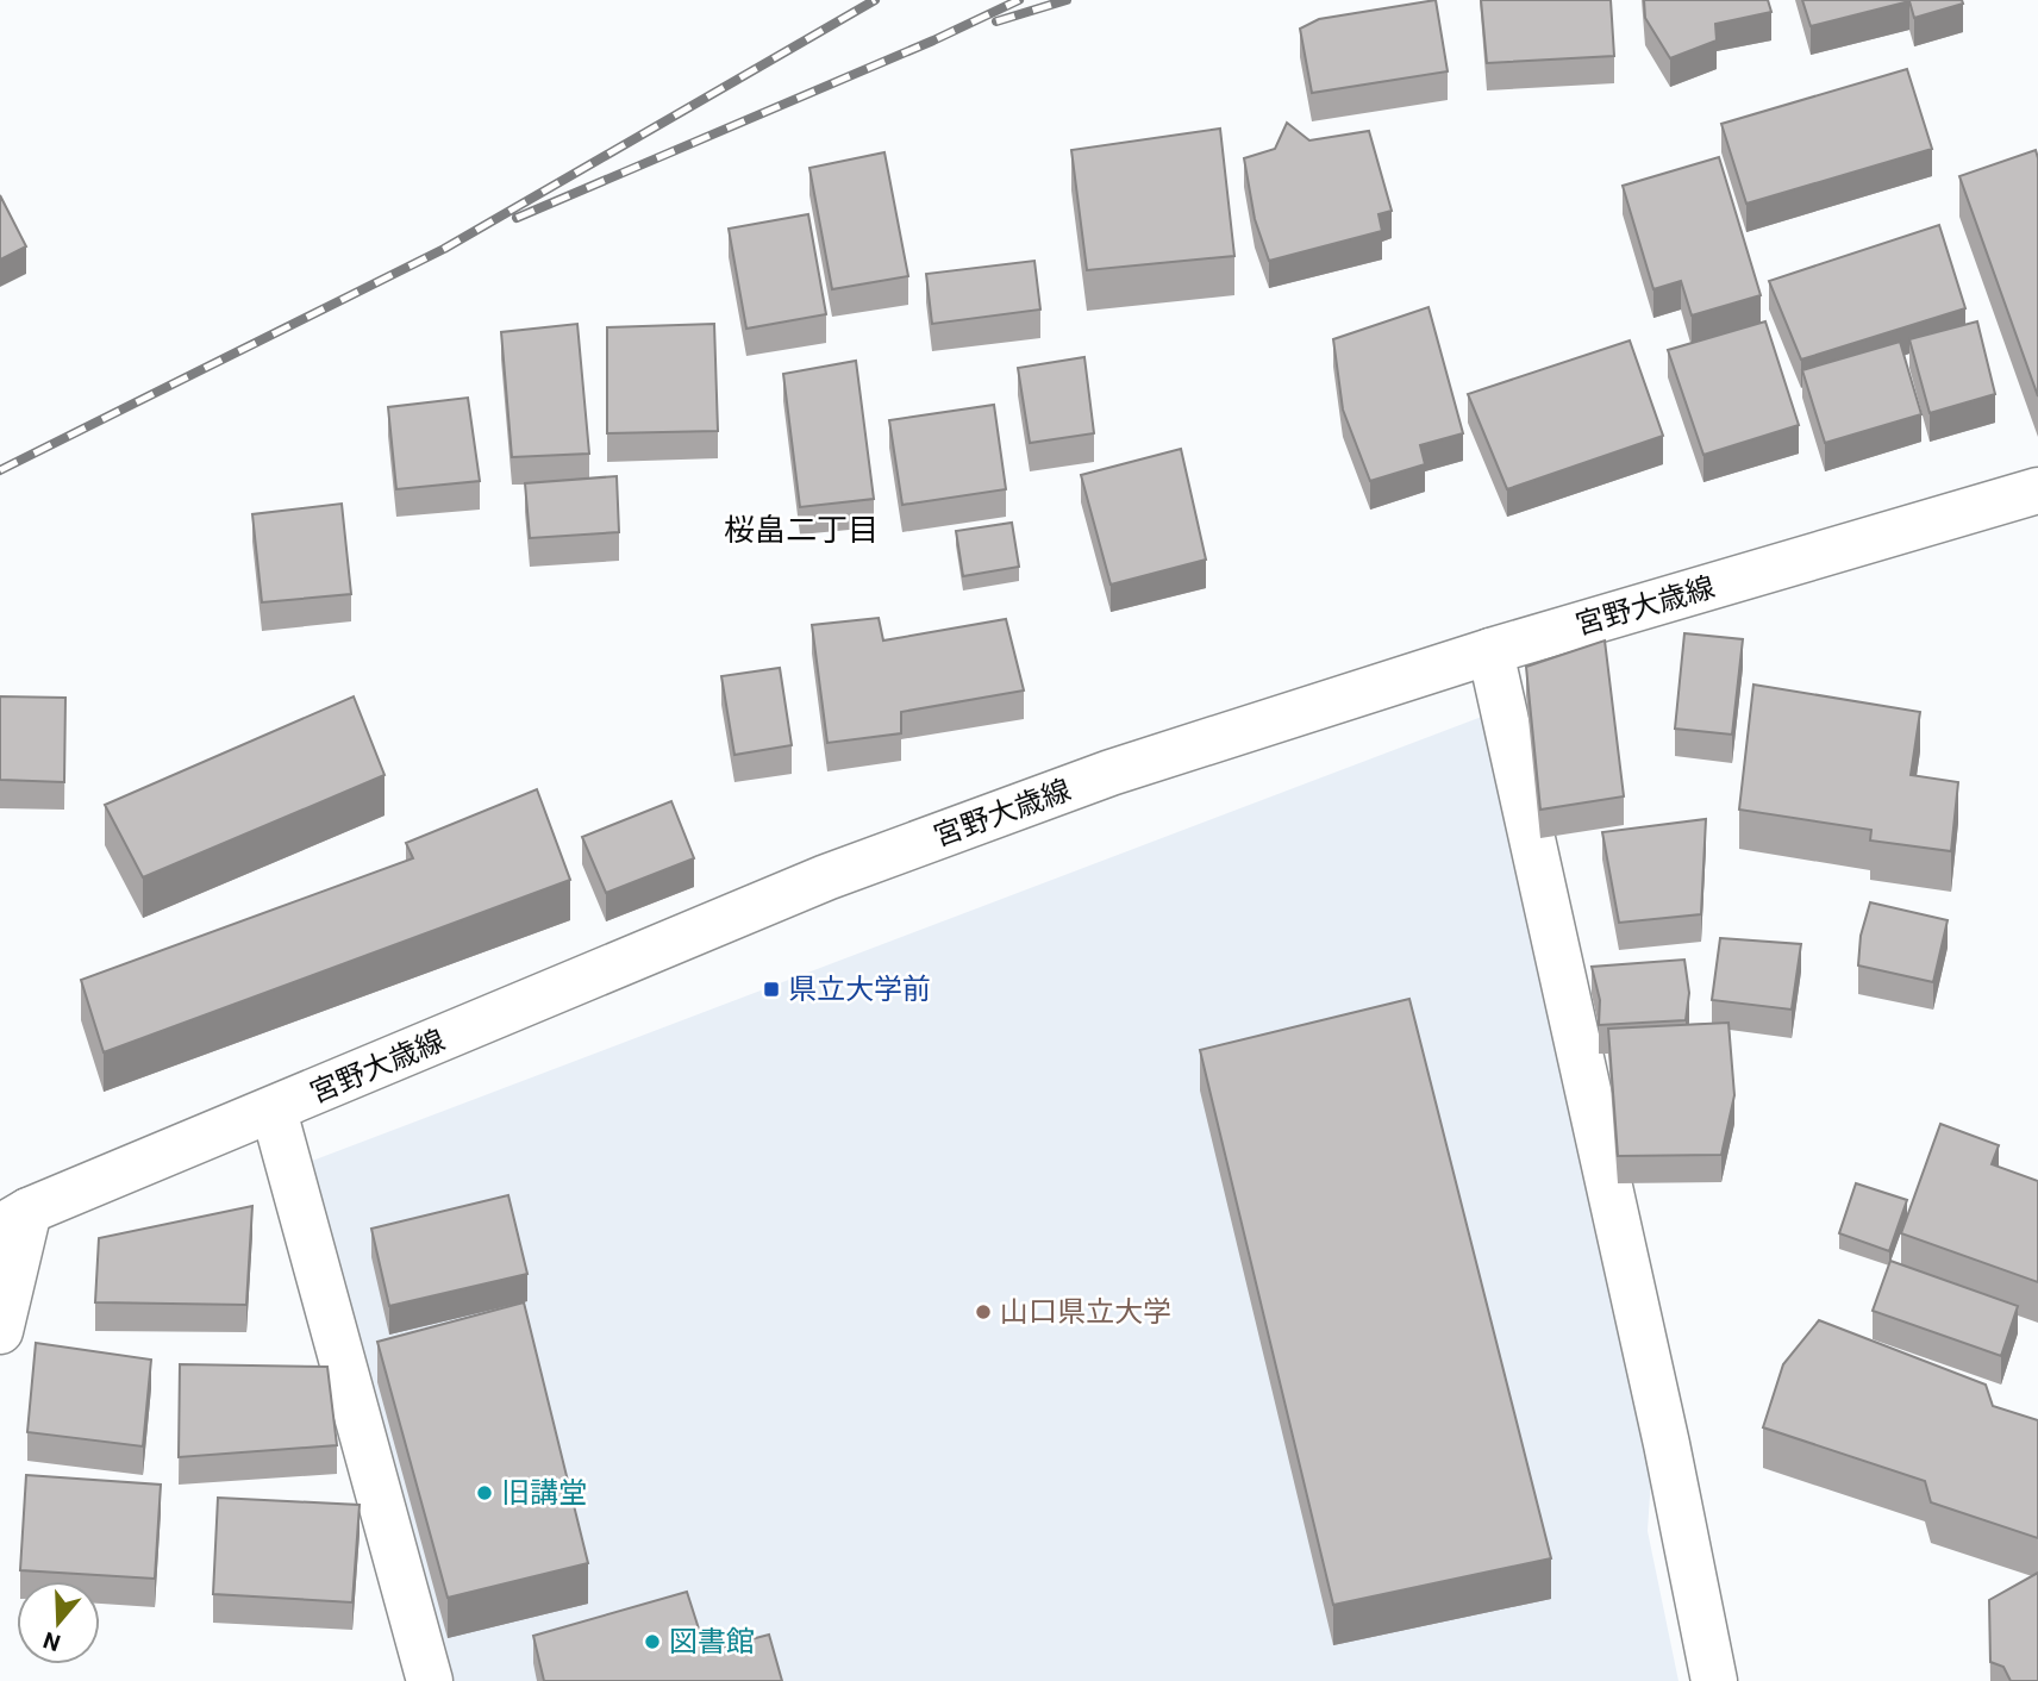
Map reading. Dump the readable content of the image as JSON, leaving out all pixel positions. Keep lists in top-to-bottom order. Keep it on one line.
{"streets":{"main road":["宮野大歳線"]},"districts":["桜畠二丁目"],"places":{"transit":["県立大学前"],"other":["山口県立大学","旧講堂","図書館"]},"north":"bottom"}
